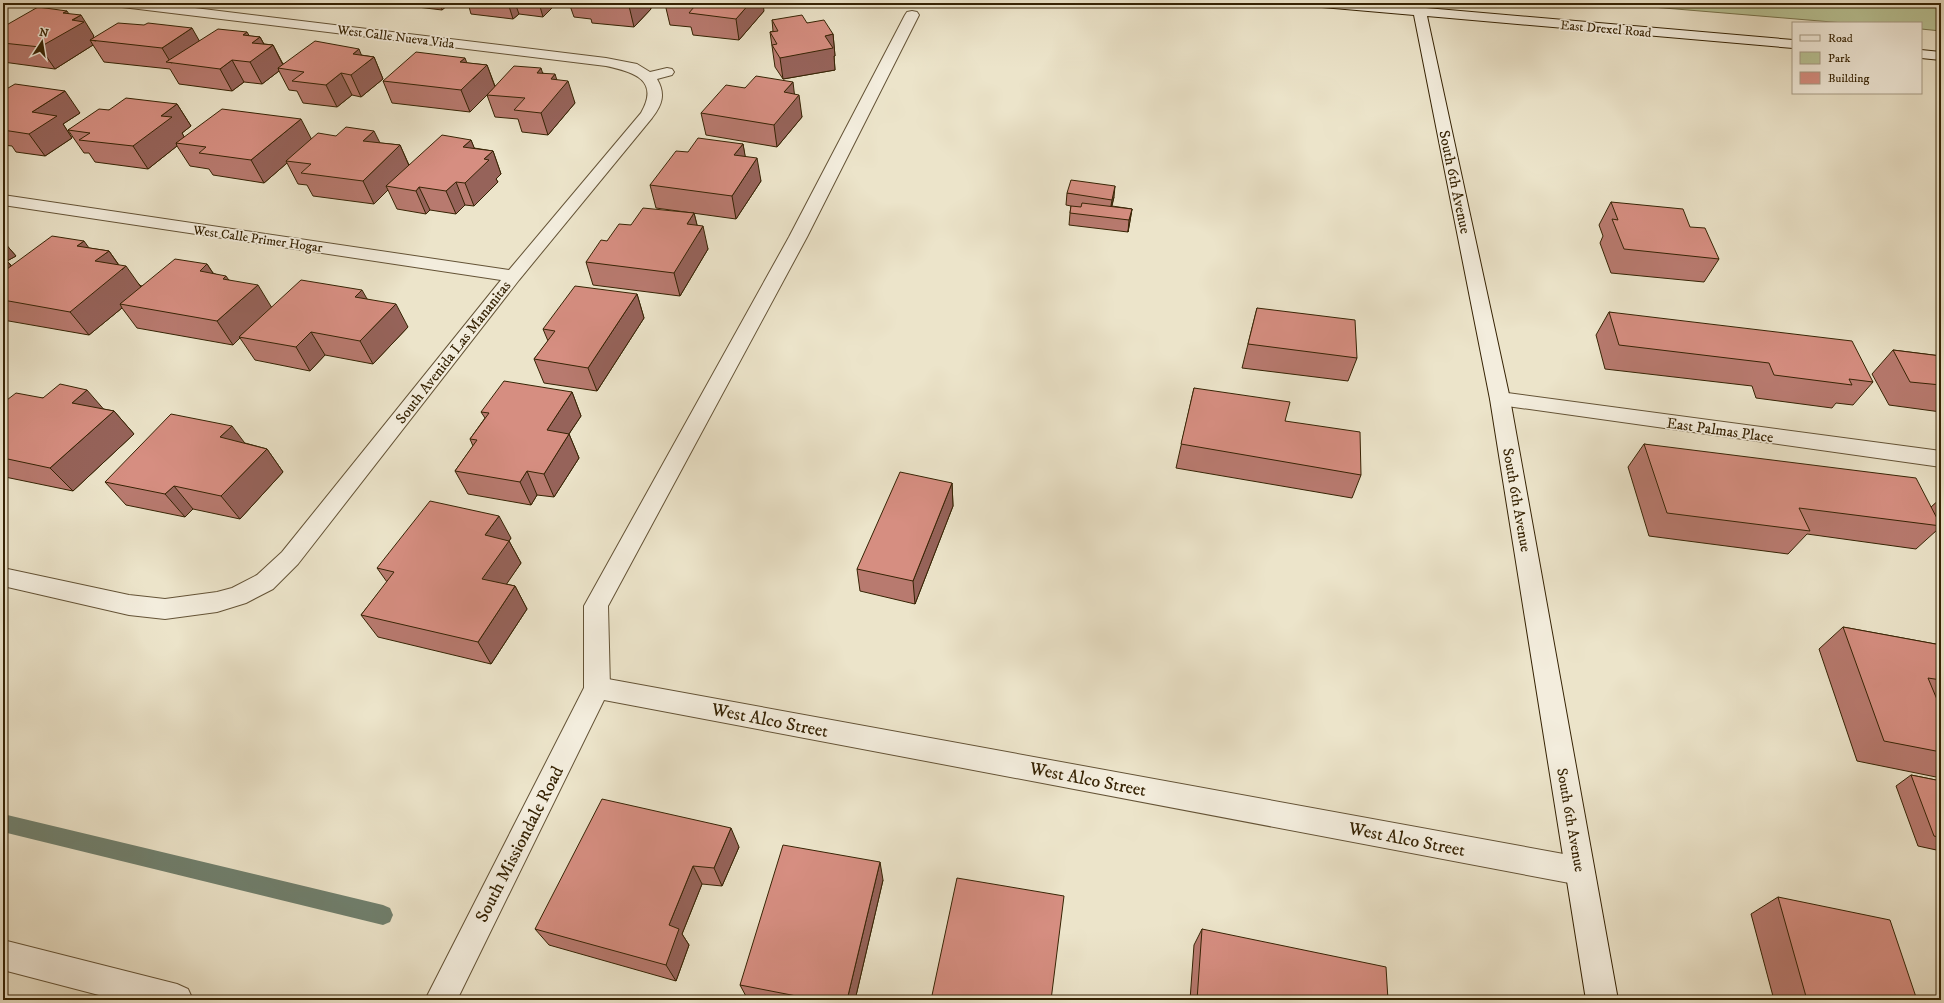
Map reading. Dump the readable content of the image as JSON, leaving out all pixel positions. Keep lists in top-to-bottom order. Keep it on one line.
{"streets":{"street":["East Drexel Road","West Calle Nueva Vida","South 6th Avenue","West Calle Primer Hogar","South Avenida Las Mananitas","East Palmas Place","West Alco Street","South Missiondale Road"]},"crossings":[["East Drexel Road","South 6th Avenue"],["West Calle Nueva Vida","South Avenida Las Mananitas"],["South 6th Avenue","East Palmas Place"],["South 6th Avenue","West Alco Street"],["West Calle Primer Hogar","South Avenida Las Mananitas"],["West Alco Street","South Missiondale Road"]],"legend":["Road","Park","Building"],"north":"top"}
